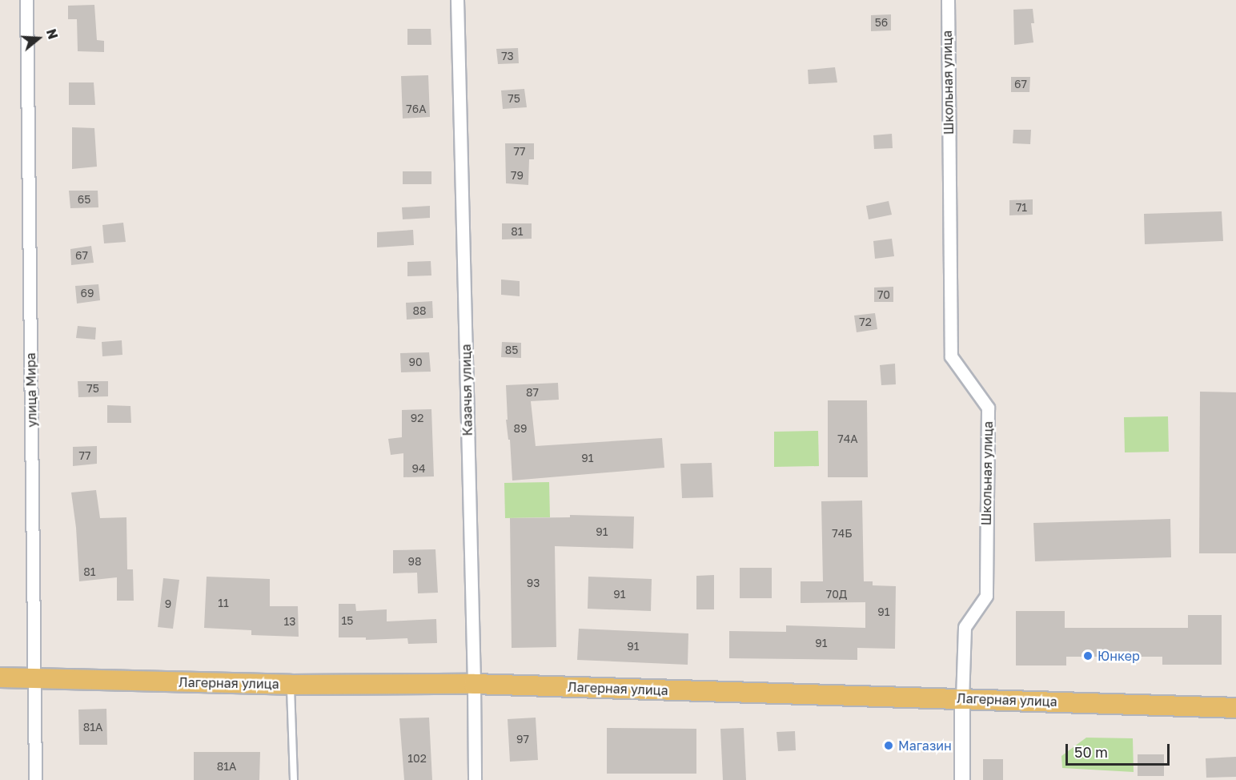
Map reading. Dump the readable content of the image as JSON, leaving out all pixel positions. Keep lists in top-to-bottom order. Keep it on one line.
{"streets":{"main road":["Лагерная улица"],"street":["Школьная улица","улица Мира","Казачья улица"]},"crossings":[["Школьная улица","Лагерная улица"],["улица Мира","Лагерная улица"],["Казачья улица","Лагерная улица"]],"places":["Юнкер","Магазин"],"house_numbers":["56","73","67","75","76А","77","79","65","71","81","67","69","70","88","72","85","90","75","87","92","89","74А","77","91","94","91","74Б","98","81","93","91","70Д","11","9","91","15","13","91","91","81А","97","102","81А"],"scale_bar":"50 m","north":"right"}
